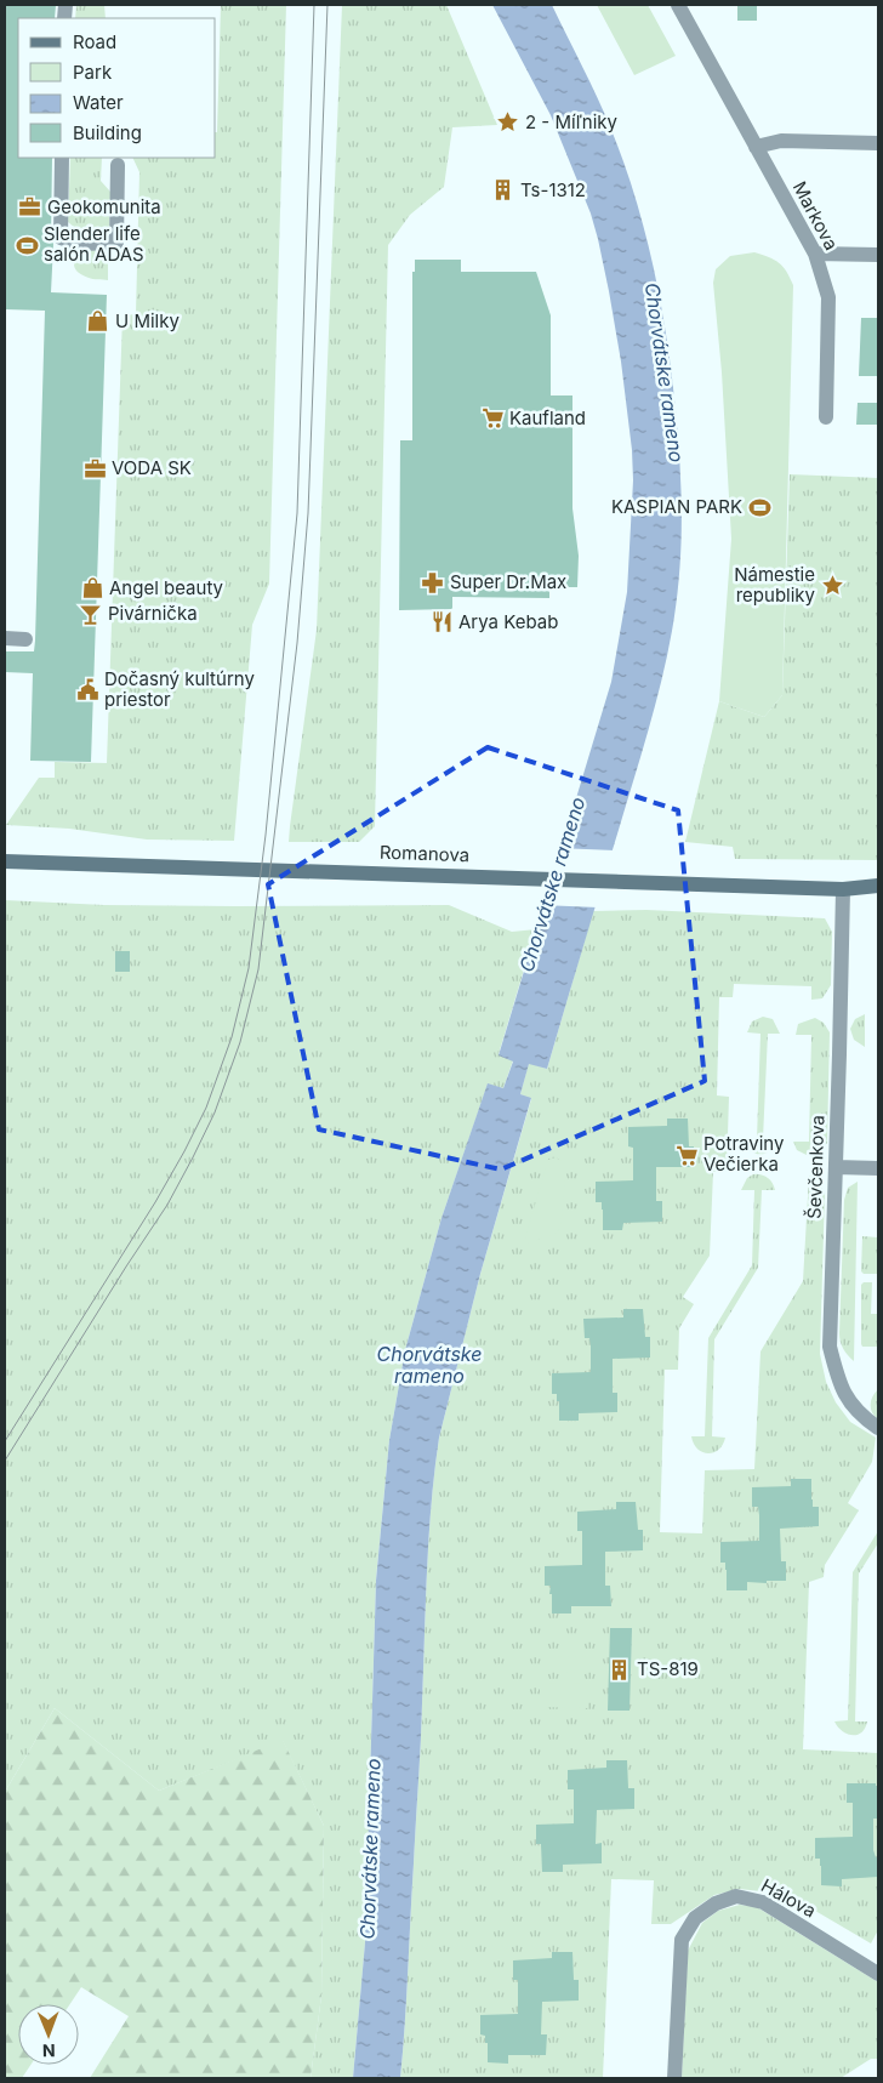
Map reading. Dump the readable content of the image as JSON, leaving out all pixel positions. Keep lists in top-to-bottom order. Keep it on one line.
{"streets":{"street":["Markova","Romanova","Ševčenkova","Hálova"]},"crossings":[["Romanova","Ševčenkova"]],"water":["Chorvátske rameno"],"places":{"place":["2 - Míľniky","Námestie republiky"],"building":["Ts-1312","TS-819"],"office":["Geokomunita","VODA SK"],"sports":["Slender life salón ADAS","KASPIAN PARK"],"shop":["U Milky","Angel beauty"],"supermarket":["Kaufland","Potraviny Večierka"],"pharmacy":["Super Dr.Max"],"bar":["Pivárnička"],"restaurant":["Arya Kebab"],"public building":["Dočasný kultúrny priestor"]},"legend":["Road","Park","Water","Building"],"north":"bottom"}
